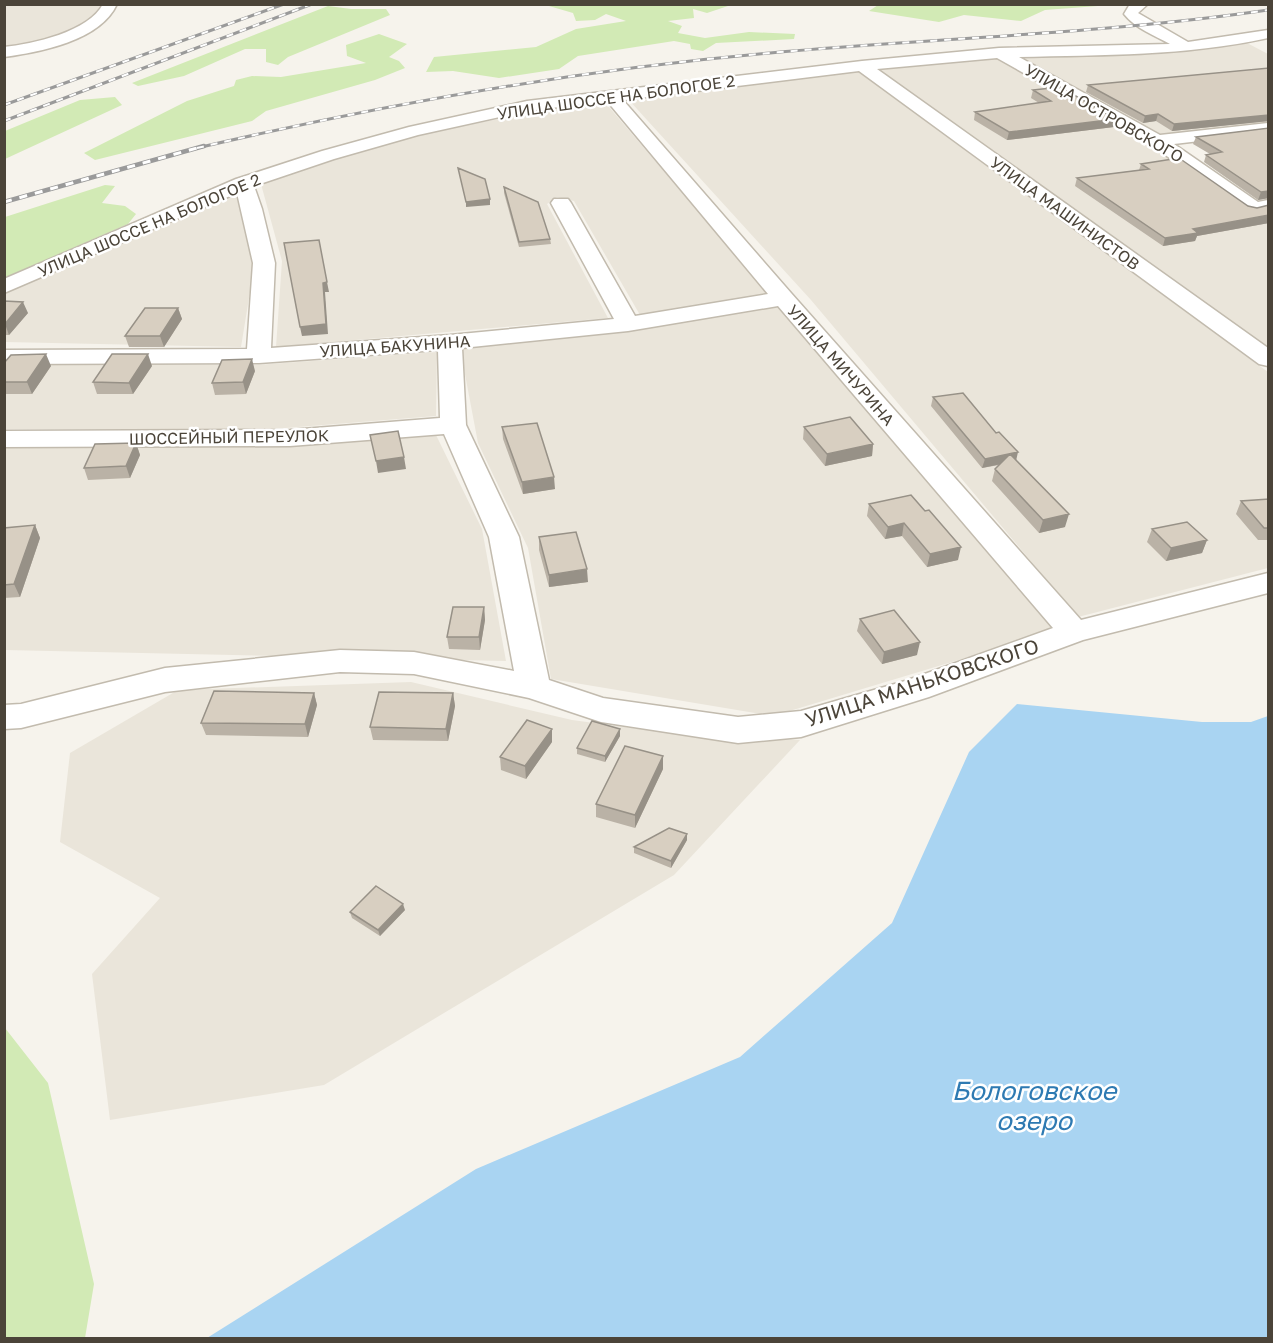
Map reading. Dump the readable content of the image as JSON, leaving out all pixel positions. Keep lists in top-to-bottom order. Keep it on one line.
{"streets":{"street":["УЛИЦА ШОССЕ НА БОЛОГОЕ 2","УЛИЦА ОСТРОВСКОГО","УЛИЦА МАШИНИСТОВ","УЛИЦА БАКУНИНА","УЛИЦА МИЧУРИНА","ШОССЕЙНЫЙ ПЕРЕУЛОК","УЛИЦА МАНЬКОВСКОГО"]},"crossings":[["УЛИЦА ШОССЕ НА БОЛОГОЕ 2","УЛИЦА ОСТРОВСКОГО"],["УЛИЦА ШОССЕ НА БОЛОГОЕ 2","УЛИЦА МАШИНИСТОВ"],["УЛИЦА ШОССЕ НА БОЛОГОЕ 2","УЛИЦА МИЧУРИНА"],["УЛИЦА БАКУНИНА","УЛИЦА МИЧУРИНА"],["УЛИЦА МИЧУРИНА","УЛИЦА МАНЬКОВСКОГО"]],"water":["Бологовское озеро"]}
